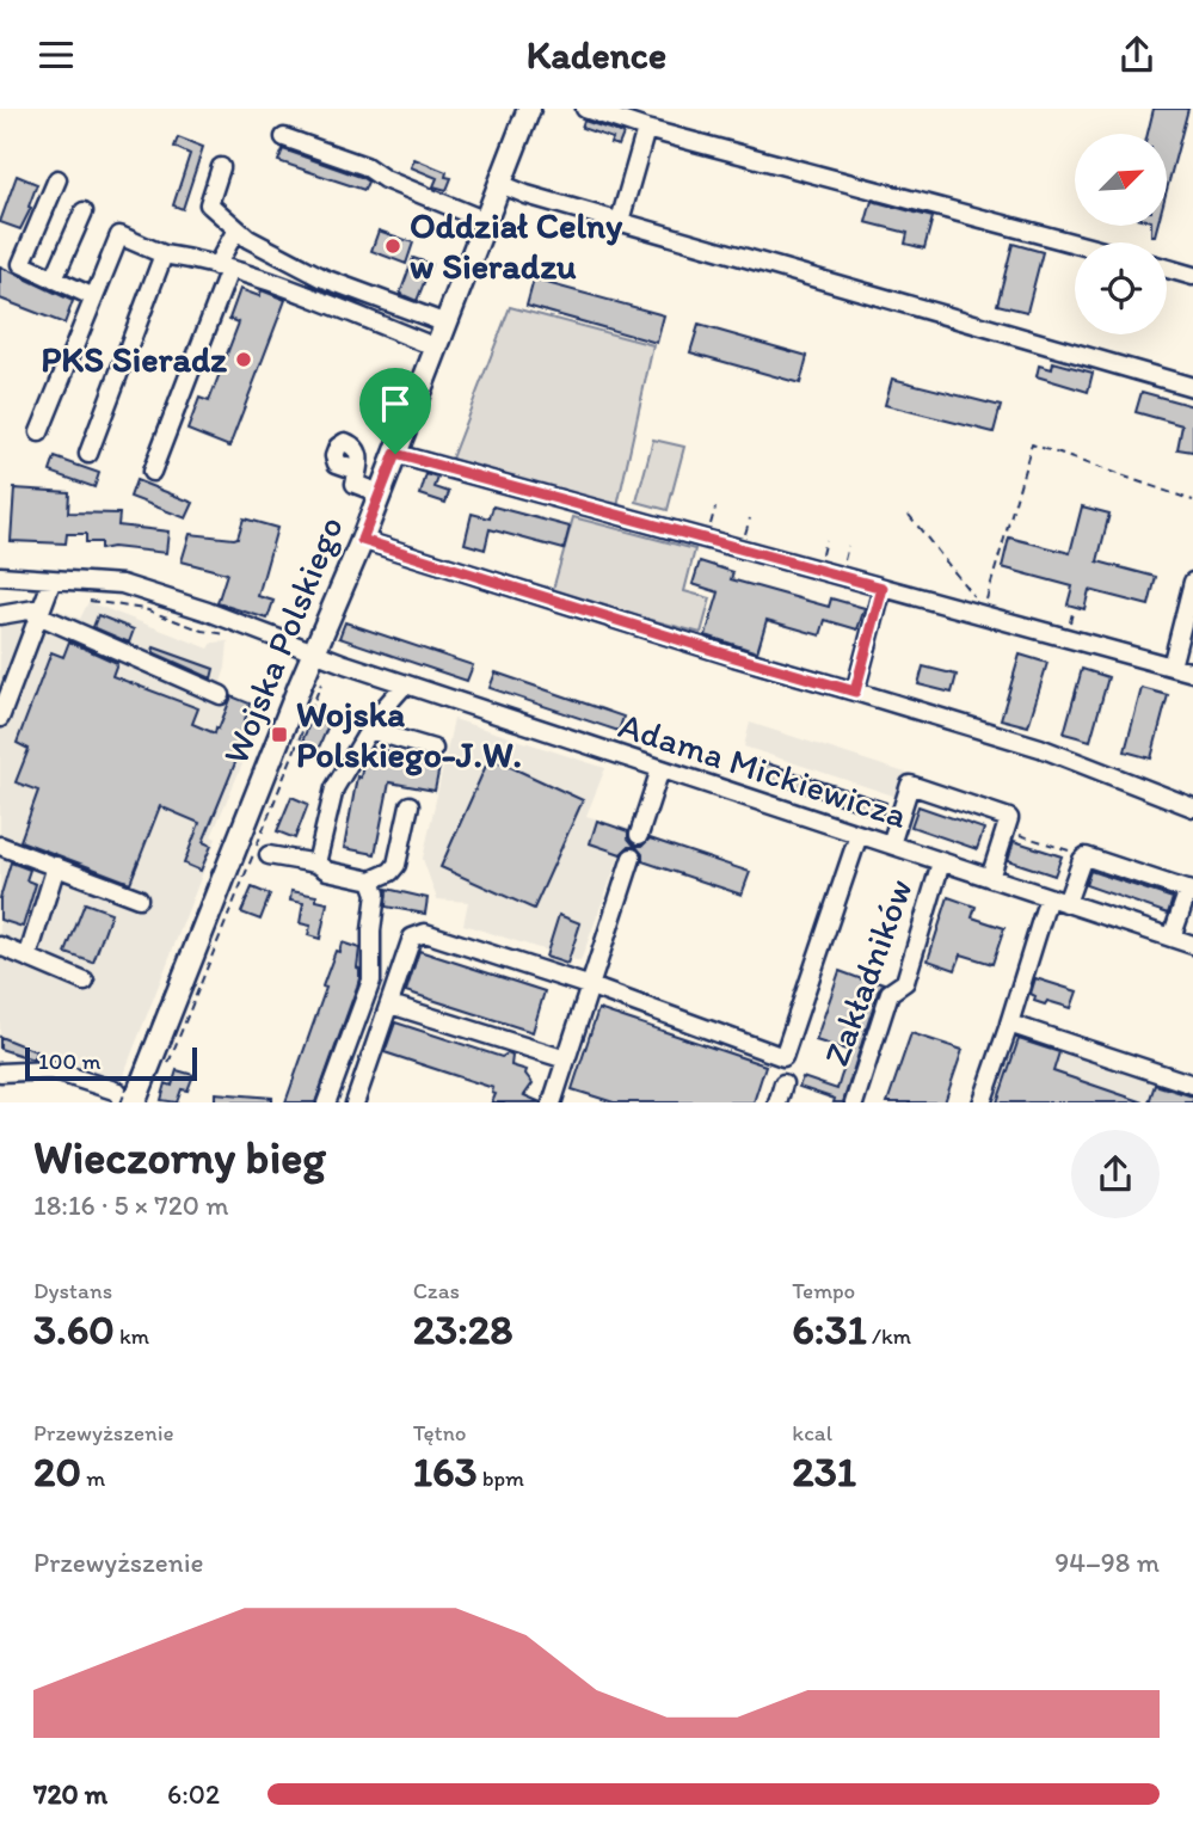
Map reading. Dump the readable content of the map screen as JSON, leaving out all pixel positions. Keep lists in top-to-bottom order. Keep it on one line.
{"streets":{"main road":["Wojska Polskiego"],"street":["Adama Mickiewicza","Zakładników"]},"crossings":[["Wojska Polskiego","Adama Mickiewicza"],["Adama Mickiewicza","Zakładników"]],"places":{"other":["Oddział Celny w Sieradzu","PKS Sieradz"],"transit":["Wojska Polskiego-J.W."]},"scale_bar":"100 m","north":"top right","page":{"header":"Kadence","scale":"100 m","heading":["Wieczorny bieg","18:16 · 5 × 720 m"],"stats":[["Dystans","3.60 km"],["Czas","23:28"],["Tempo","6:31 /km"],["Przewyższenie","20 m"],["Tętno","163 bpm"],["kcal","231"]],"chart":["Przewyższenie","94–98 m"],"list":[{"name":"720 m","note":"6:02"}]}}
